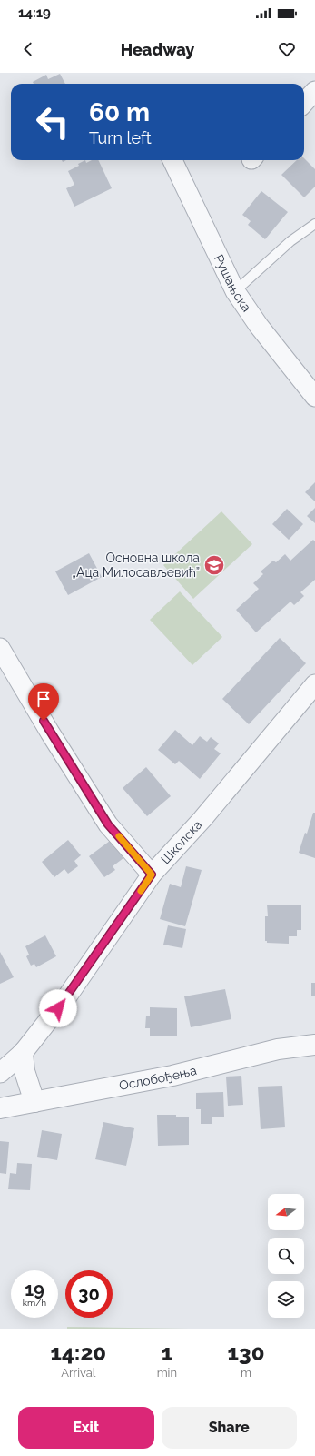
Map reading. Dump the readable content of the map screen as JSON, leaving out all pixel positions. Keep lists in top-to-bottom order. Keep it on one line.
{"streets":{"street":["Рушањска","Школска","Ослобођења"]},"places":{"school or university":["Основна школа „Аца Милосављевић”"]},"north":"left","page":{"status":"14:19","header":"Headway","turn":["60 m","Turn left"],"speed":"19 km/h","limit":"30","eta":["14:20","Arrival","1","min","130","m"],"buttons":["Exit","Share"]}}
